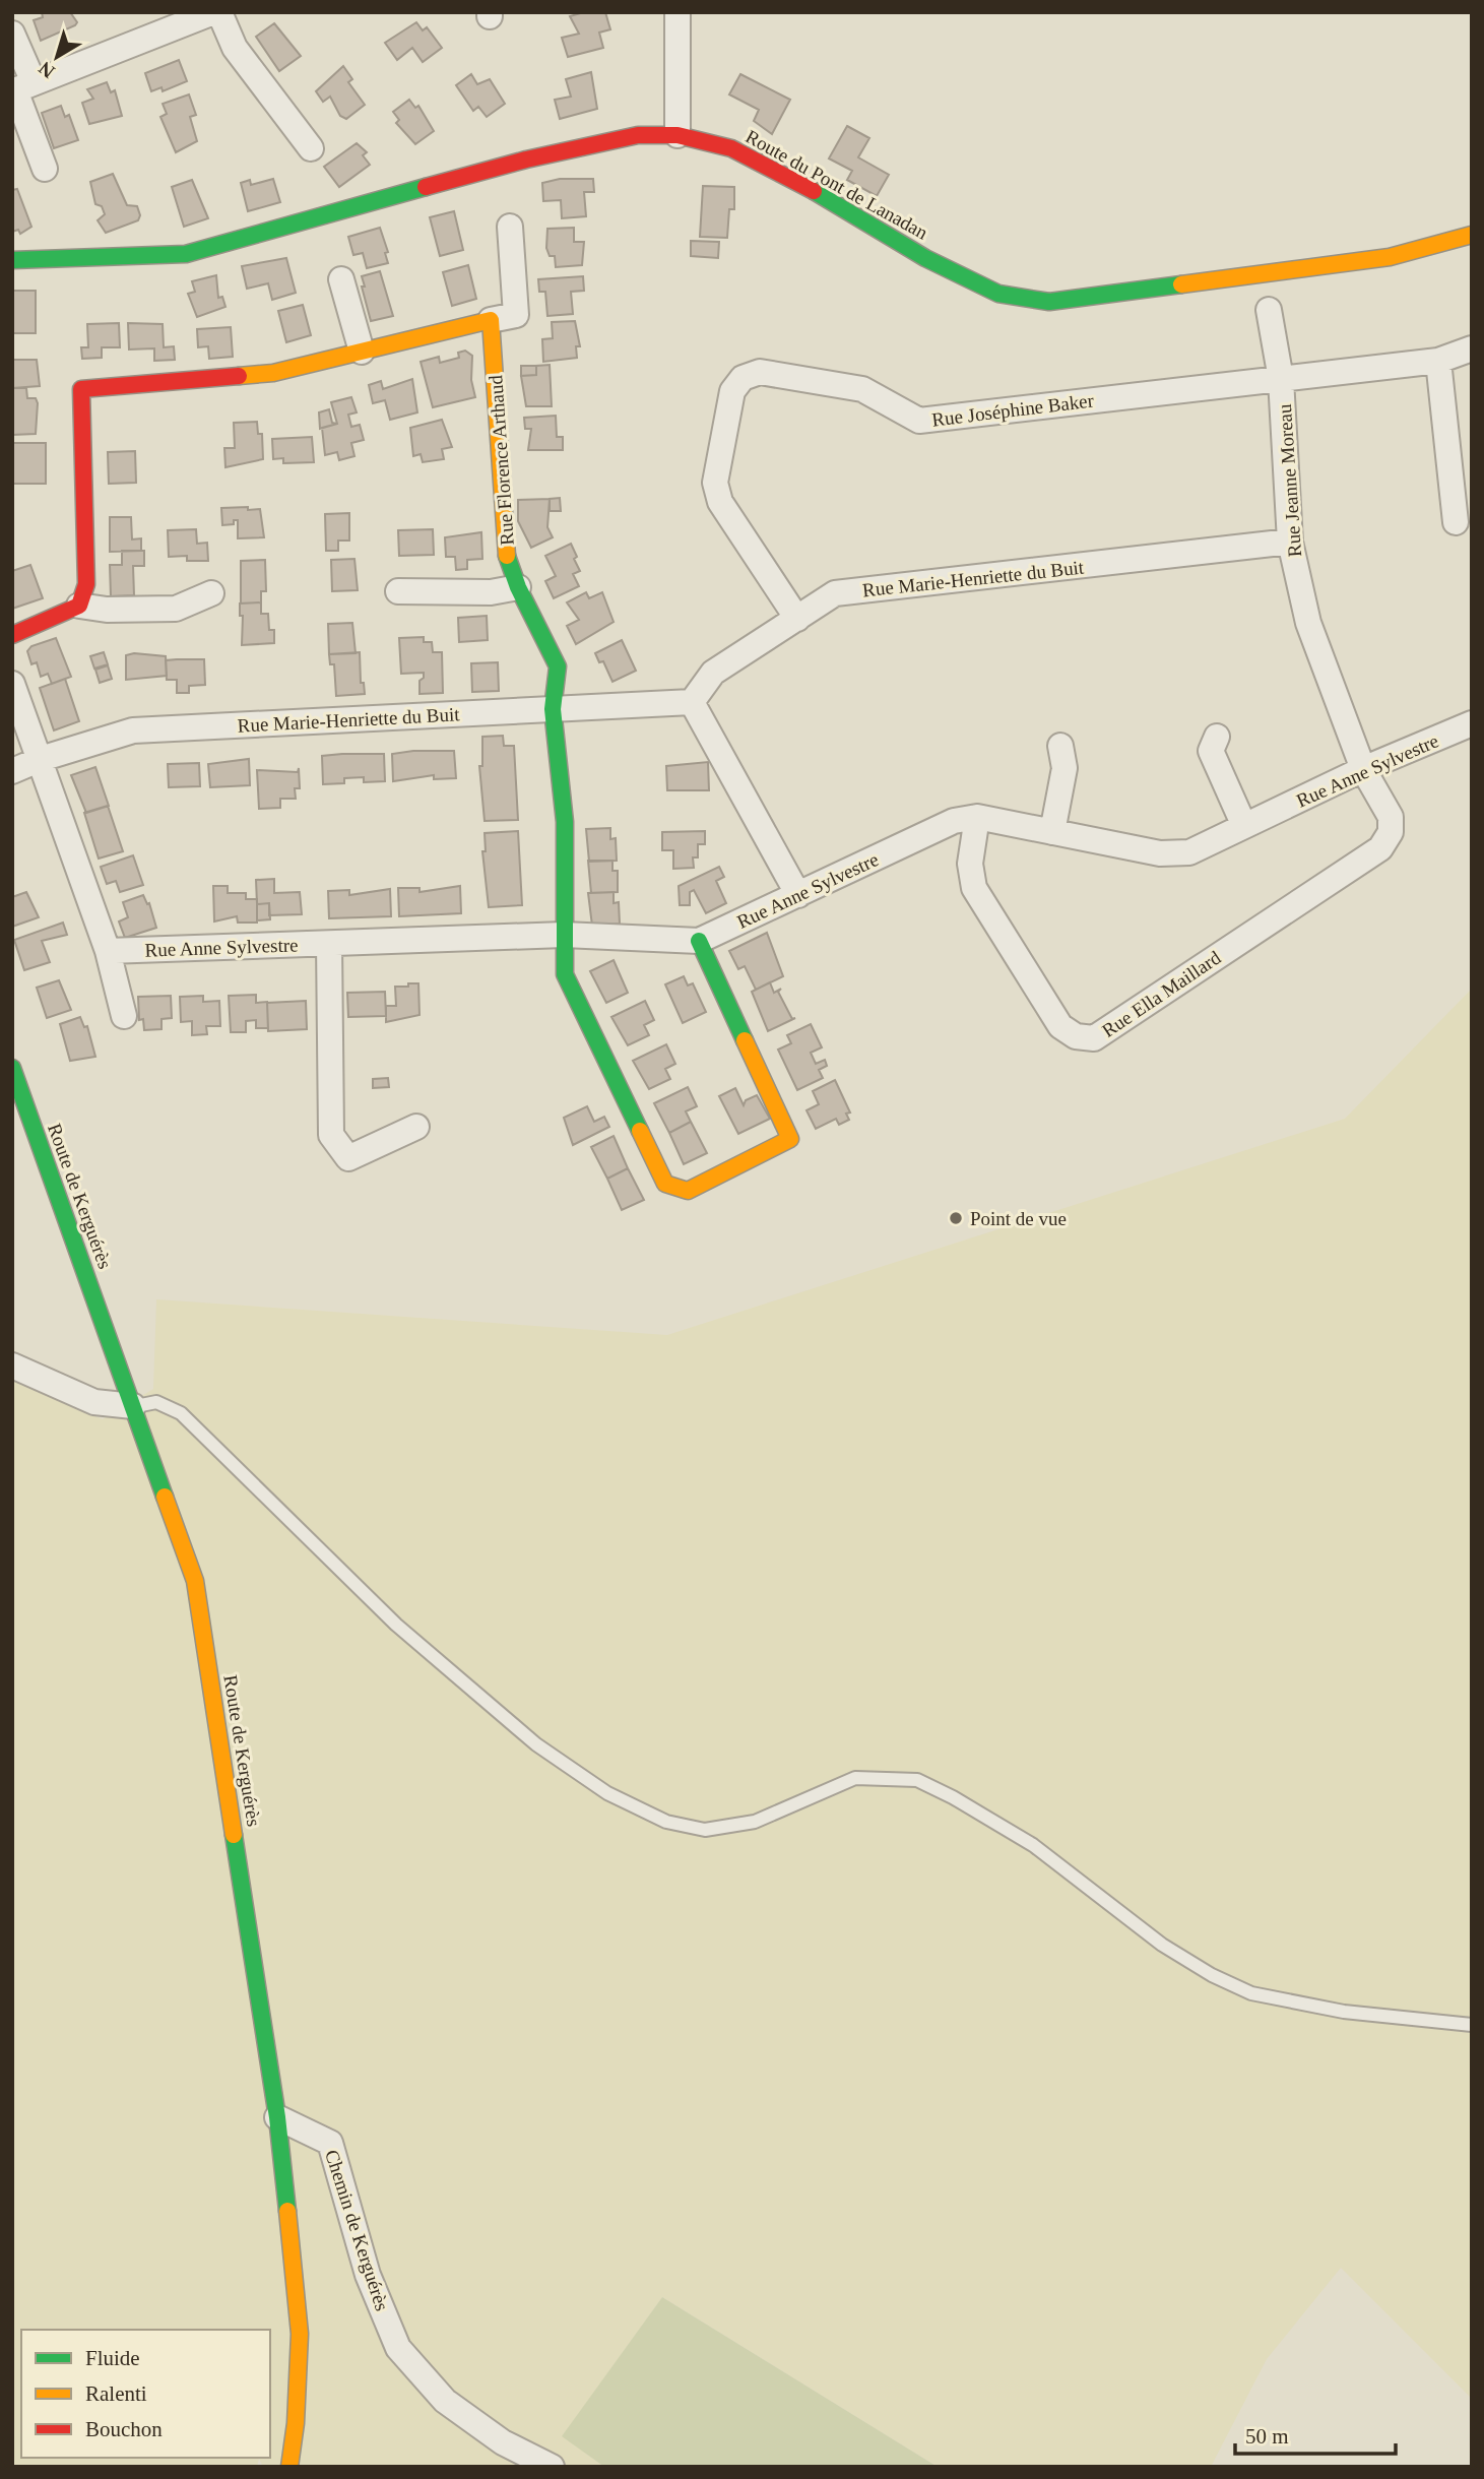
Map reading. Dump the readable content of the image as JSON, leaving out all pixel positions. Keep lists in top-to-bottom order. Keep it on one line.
{"streets":{"street":["Route du Pont de Lanadan","Rue Joséphine Baker","Rue Florence Arthaud","Rue Jeanne Moreau","Rue Marie-Henriette du Buit","Rue Anne Sylvestre","Rue Ella Maillard","Route de Kerguérès","Chemin de Kerguérès"]},"crossings":[["Rue Joséphine Baker","Rue Jeanne Moreau"],["Rue Joséphine Baker","Rue Marie-Henriette du Buit"],["Rue Florence Arthaud","Rue Marie-Henriette du Buit"],["Rue Florence Arthaud","Rue Anne Sylvestre"],["Rue Jeanne Moreau","Rue Marie-Henriette du Buit"],["Rue Jeanne Moreau","Rue Anne Sylvestre"],["Rue Jeanne Moreau","Rue Ella Maillard"],["Rue Anne Sylvestre","Rue Ella Maillard"],["Route de Kerguérès","Chemin de Kerguérès"]],"places":["Point de vue"],"legend":["Fluide","Ralenti","Bouchon"],"scale_bar":"50 m","north":"bottom left"}
